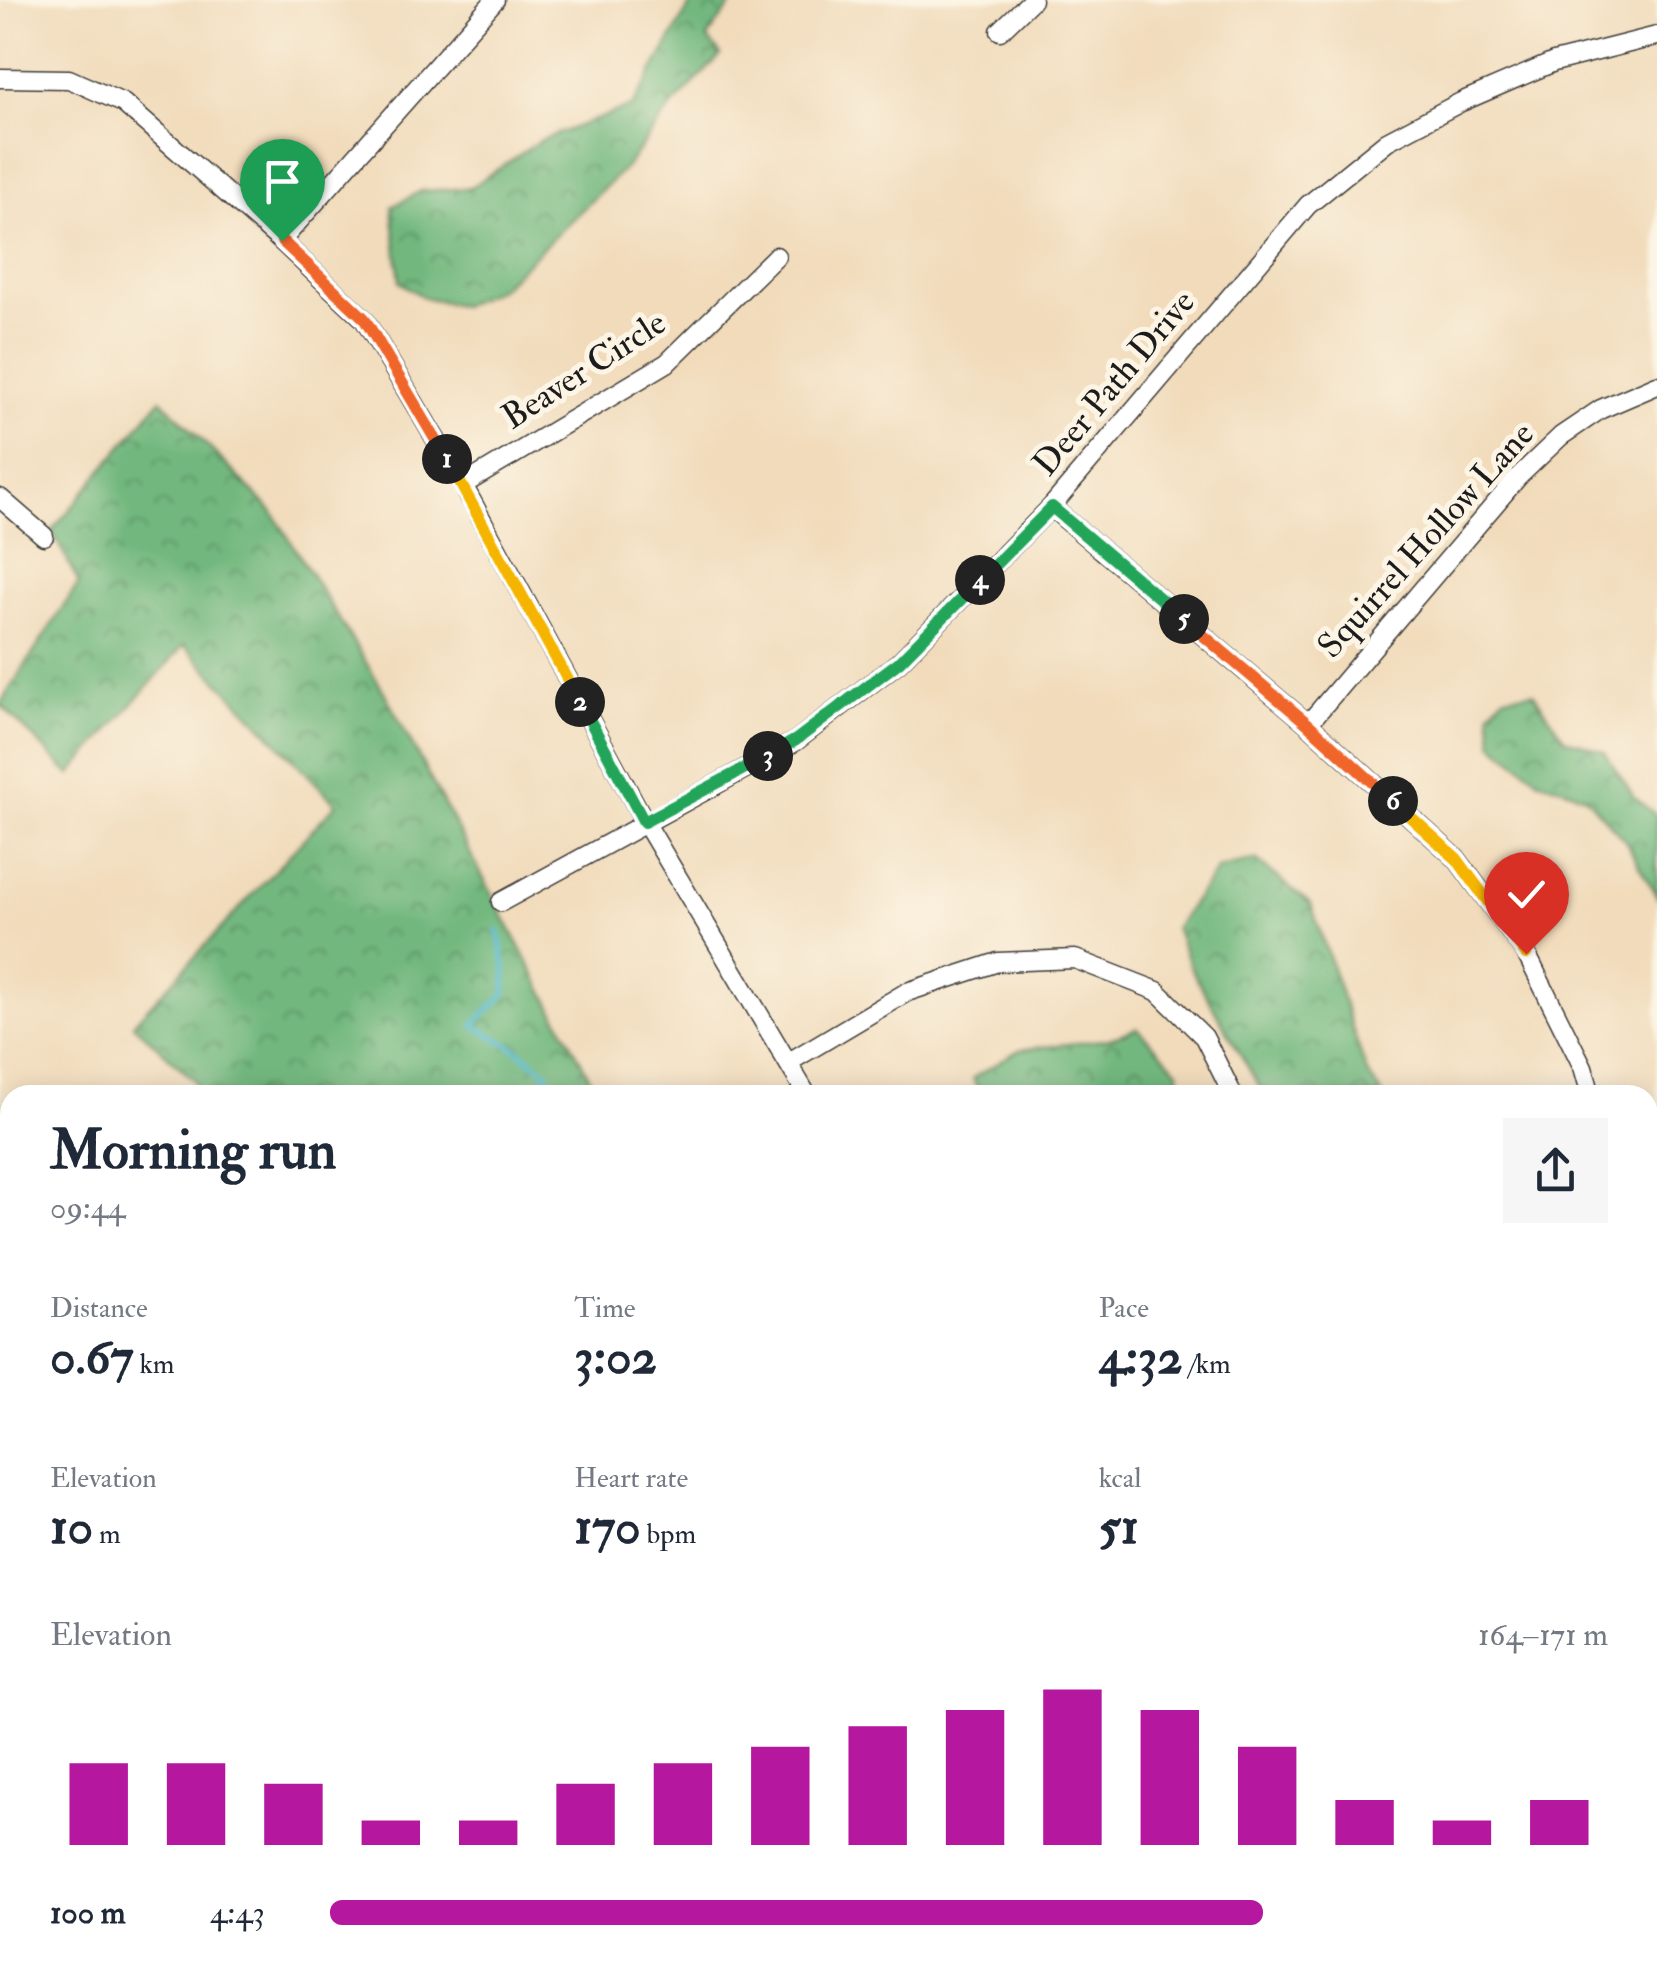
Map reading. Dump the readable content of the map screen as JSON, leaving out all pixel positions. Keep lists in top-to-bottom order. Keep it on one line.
{"streets":{"street":["Beaver Circle","Deer Path Drive","Squirrel Hollow Lane"]},"page":{"pins":["1","4","5","2","3","6"],"heading":["Morning run","09:44"],"stats":[["Distance","0.67 km"],["Time","3:02"],["Pace","4:32 /km"],["Elevation","10 m"],["Heart rate","170 bpm"],["kcal","51"]],"chart":["Elevation","164–171 m"],"list":[{"name":"100 m","note":"4:43"}]}}
